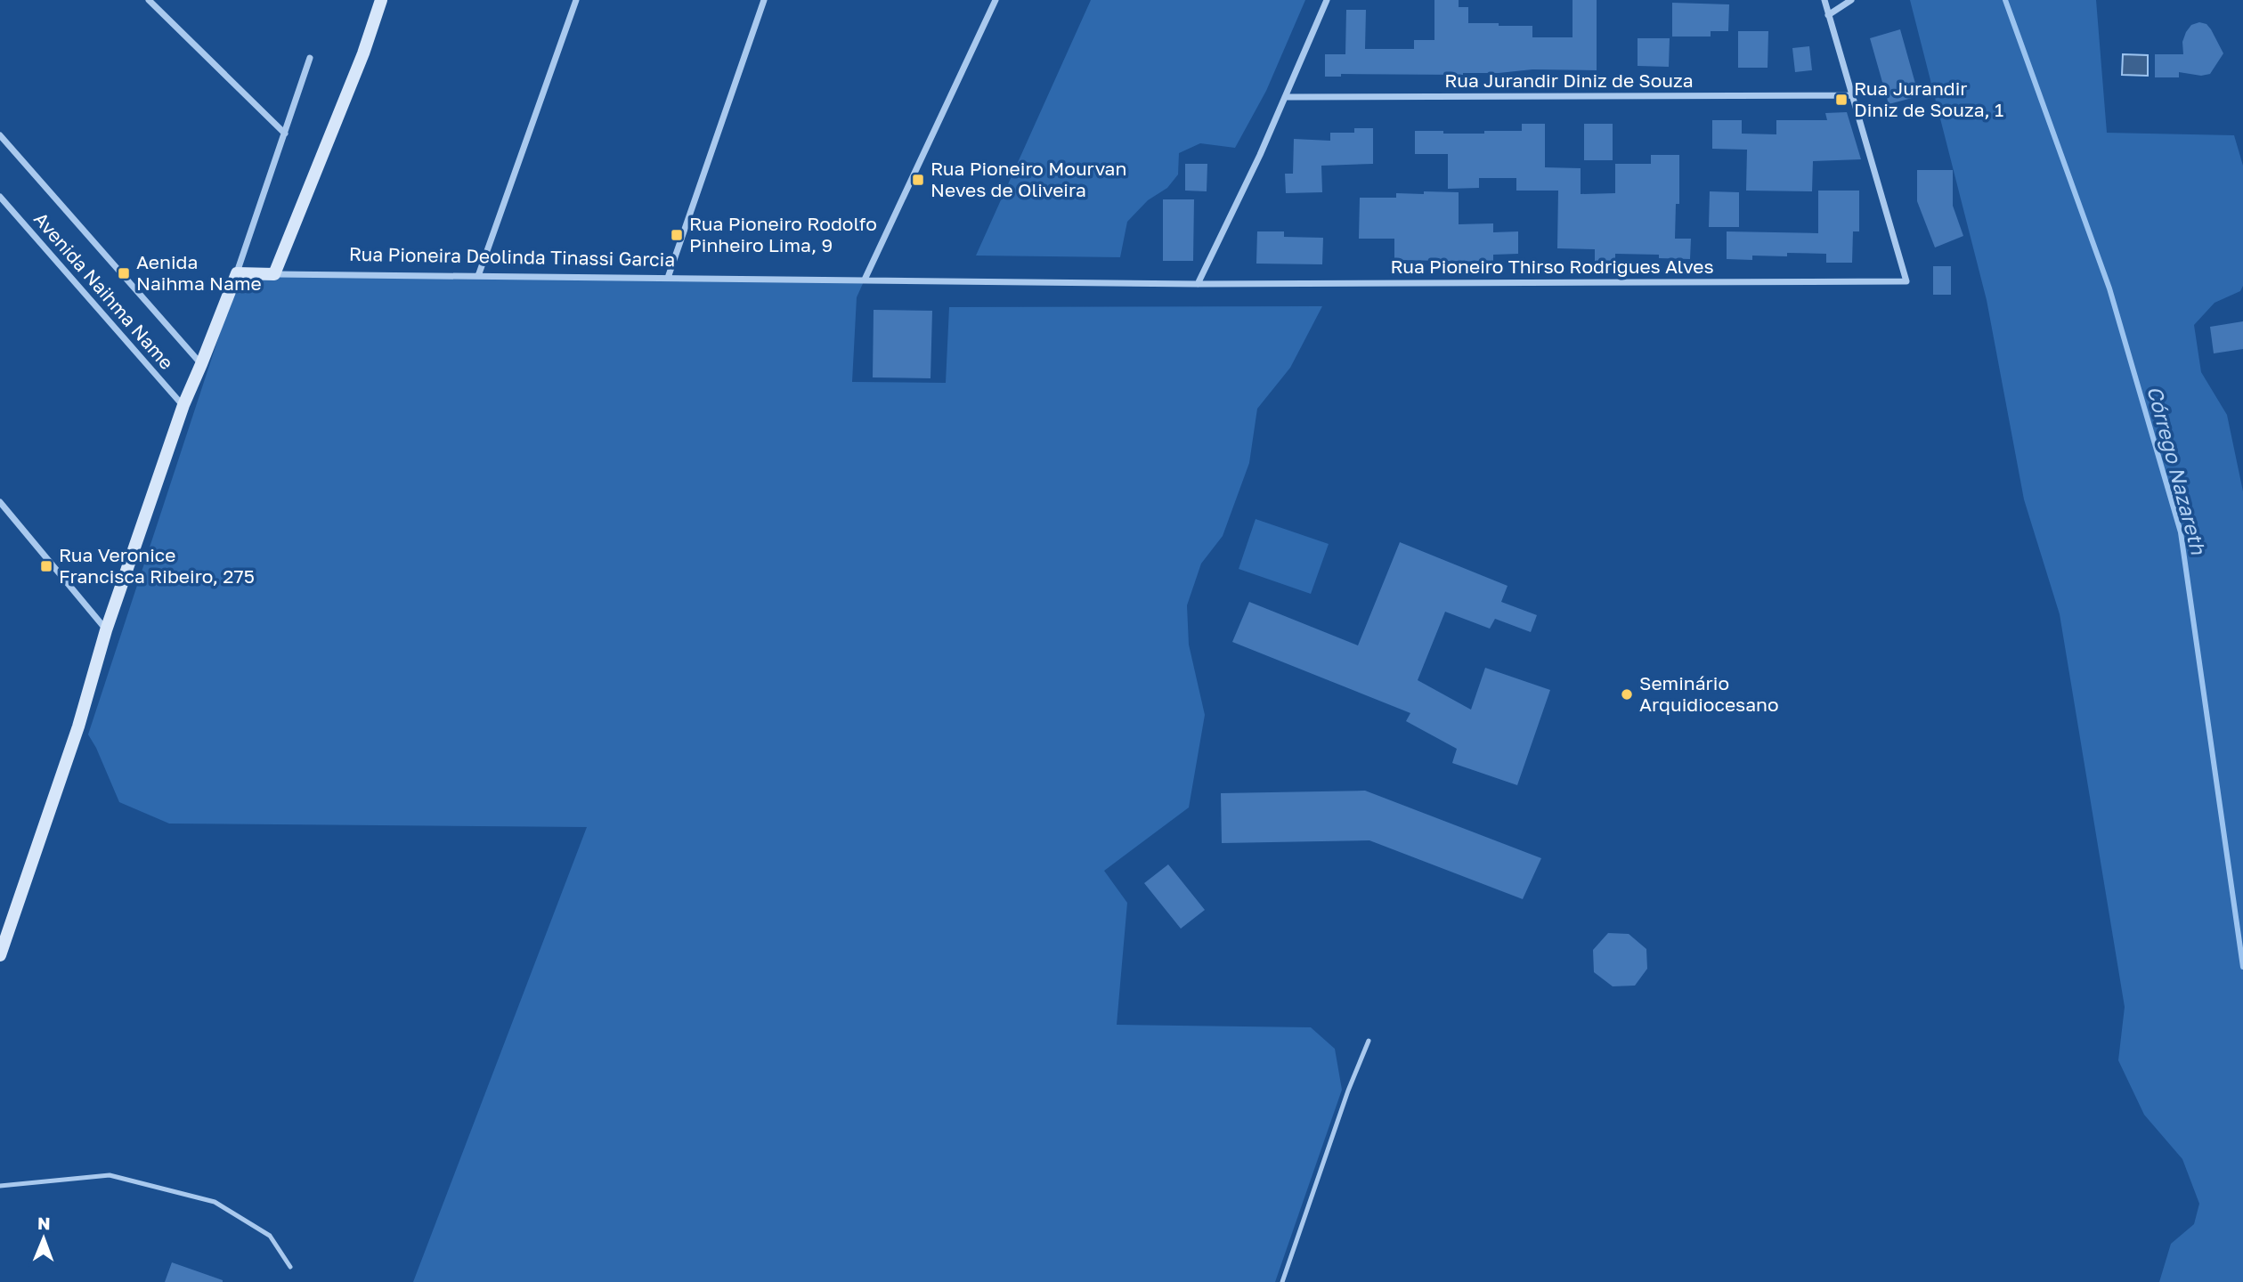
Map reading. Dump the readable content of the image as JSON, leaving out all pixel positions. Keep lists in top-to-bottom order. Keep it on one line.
{"streets":{"street":["Rua Jurandir Diniz de Souza","Rua Pioneira Deolinda Tinassi Garcia","Rua Pioneiro Thirso Rodrigues Alves","Avenida Naihma Name"]},"crossings":[["Rua Jurandir Diniz de Souza","Rua Pioneiro Thirso Rodrigues Alves"],["Rua Pioneira Deolinda Tinassi Garcia","Rua Pioneiro Thirso Rodrigues Alves"]],"water":["Córrego Nazareth"],"places":{"transit":["Rua Jurandir Diniz de Souza, 1","Rua Pioneiro Mourvan Neves de Oliveira","Rua Pioneiro Rodolfo Pinheiro Lima, 9","Aenida Naihma Name","Rua Veronice Francisca Ribeiro, 275"],"other":["Seminário Arquidiocesano"]},"north":"top"}
